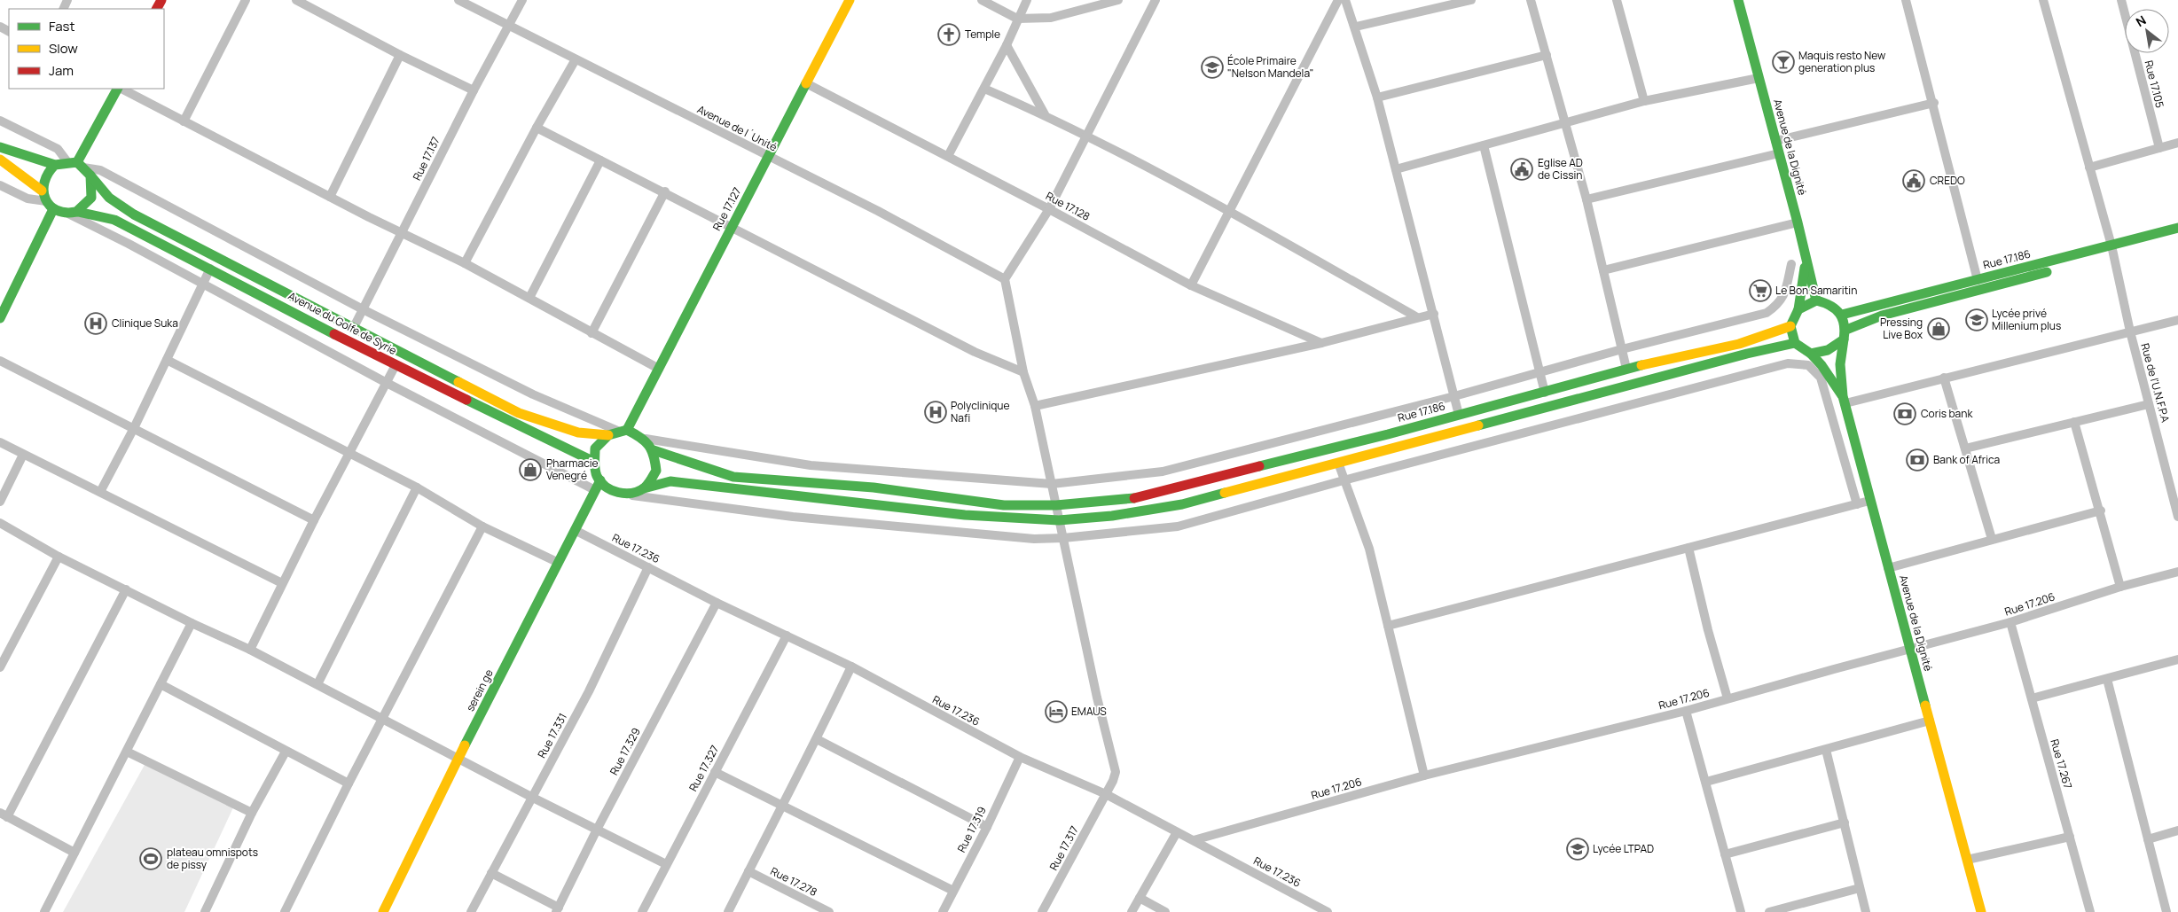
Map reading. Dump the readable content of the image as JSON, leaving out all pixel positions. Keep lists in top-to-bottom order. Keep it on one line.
{"streets":{"main road":["Avenue de la Dignité","Rue 17.127","Rue 17.186","Avenue du Golfe de Syrie","serein ge"],"street":["Rue 17.105","Avenue de l´Unité","Rue 17.137","Rue 17.128","Rue de l'U.N.F.P.A","Rue 17.236","Rue 17.206","Rue 17.331","Rue 17.329","Rue 17.267","Rue 17.327","Rue 17.319","Rue 17.317","Rue 17.278"]},"crossings":[["Avenue de l´Unité","Rue 17.137"],["Avenue de l´Unité","Rue 17.127"],["Avenue de l´Unité","Rue 17.317"],["Avenue de la Dignité","Rue 17.186"],["Avenue de la Dignité","Rue 17.206"],["Rue 17.128","Rue 17.127"],["Rue 17.127","Rue 17.186"],["Rue 17.127","Avenue du Golfe de Syrie"],["Rue 17.127","serein ge"],["Rue 17.186","Avenue du Golfe de Syrie"],["Rue 17.186","Rue de l'U.N.F.P.A"],["Rue 17.186","serein ge"],["Rue 17.186","Rue 17.317"],["Avenue du Golfe de Syrie","serein ge"],["Rue 17.236","Rue 17.206"],["Rue 17.236","serein ge"],["Rue 17.236","Rue 17.331"],["Rue 17.236","Rue 17.329"],["Rue 17.236","Rue 17.327"],["Rue 17.236","Rue 17.319"],["Rue 17.236","Rue 17.317"],["Rue 17.206","Rue 17.267"]],"places":{"church":["Temple"],"bar":["Maquis resto New generation plus"],"school or university":["École Primaire \"Nelson Mandela\"","Lycée privé Millenium plus","Lycée LTPAD"],"public building":["Eglise AD de Cissin","CREDO"],"supermarket":["Le Bon Samaritin"],"hospital":["Clinique Suka","Polyclinique Nafi"],"shop":["Pressing Live Box","Pharmacie Venegré"],"bank":["Coris bank","Bank of Africa"],"hotel":["EMAUS"],"sports":["plateau omnispots de pissy"]},"legend":["Fast","Slow","Jam"],"north":"top left"}
